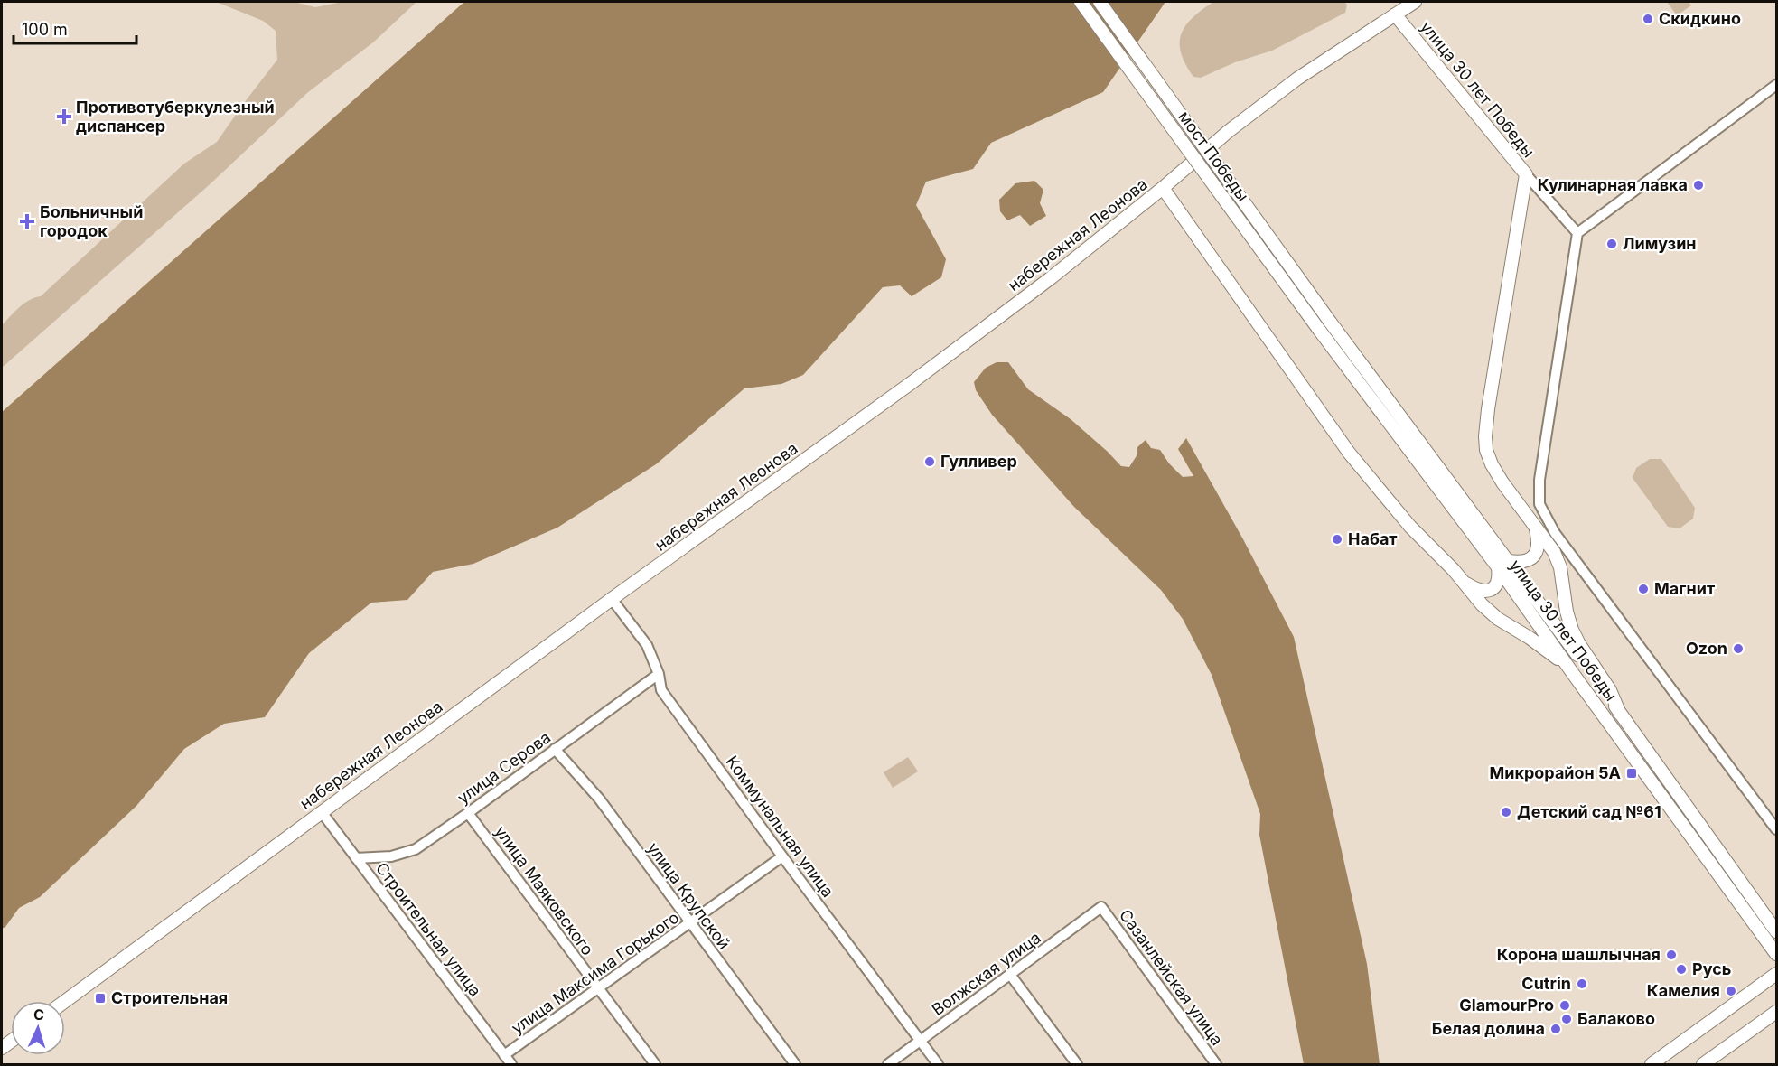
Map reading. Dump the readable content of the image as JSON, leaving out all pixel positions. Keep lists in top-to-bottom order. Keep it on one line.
{"streets":{"main road":["улица 30 лет Победы","мост Победы","набережная Леонова"],"street":["улица Серова","Коммунальная улица","улица Маяковского","улица Крупской","Строительная улица","улица Максима Горького","Волжская улица","Сазанлейская улица"]},"crossings":[["улица 30 лет Победы","мост Победы"],["улица 30 лет Победы","набережная Леонова"],["набережная Леонова","Коммунальная улица"],["набережная Леонова","Строительная улица"],["улица Серова","Коммунальная улица"],["улица Серова","улица Маяковского"],["улица Серова","улица Крупской"],["улица Серова","Строительная улица"],["Коммунальная улица","улица Максима Горького"],["Коммунальная улица","Волжская улица"],["улица Маяковского","улица Максима Горького"],["улица Крупской","улица Максима Горького"],["Строительная улица","улица Максима Горького"],["Волжская улица","Сазанлейская улица"]],"places":{"other":["Скидкино","Кулинарная лавка","Лимузин","Гулливер","Набат","Магнит","Ozon","Детский сад №61","Корона шашлычная","Русь","Cutrin","Камелия","GlamourPro","Балаково","Белая долина"],"health":["Противотуберкулезный диспансер","Больничный городок"],"transit":["Микрорайон 5А","Строительная"]},"scale_bar":"100 m","north":"top"}
